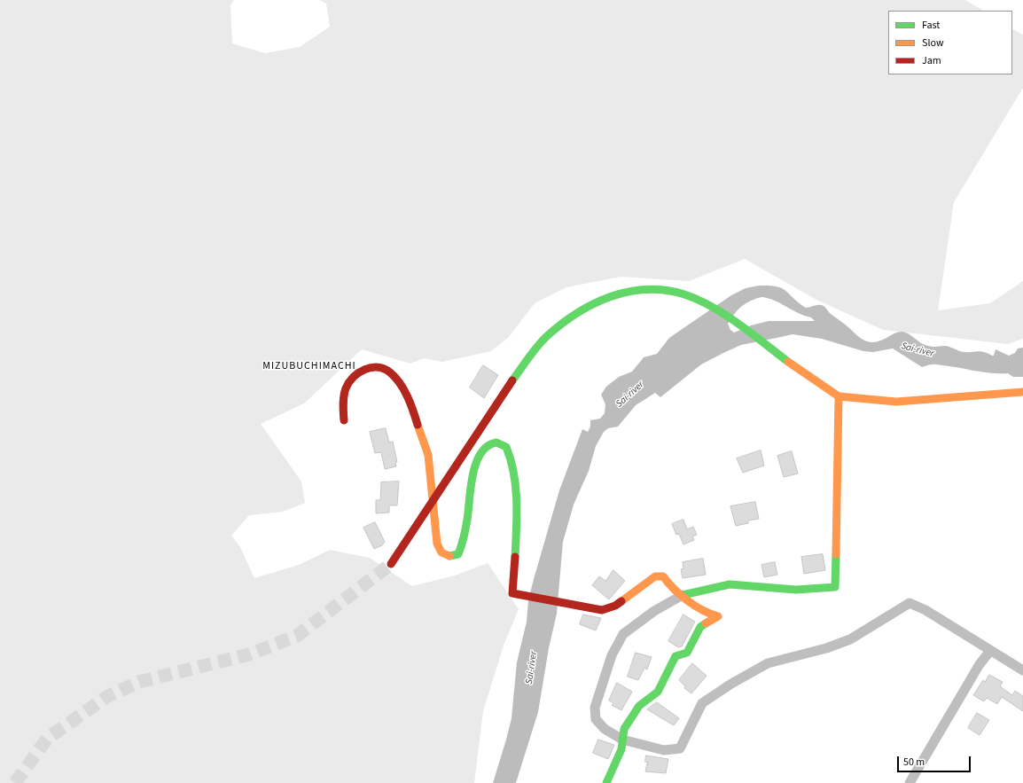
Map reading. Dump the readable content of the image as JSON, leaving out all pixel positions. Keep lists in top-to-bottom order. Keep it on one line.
{"districts":["MIZUBUCHIMACHI"],"water":["Sai-river"],"legend":["Fast","Slow","Jam"],"scale_bar":"50 m"}
